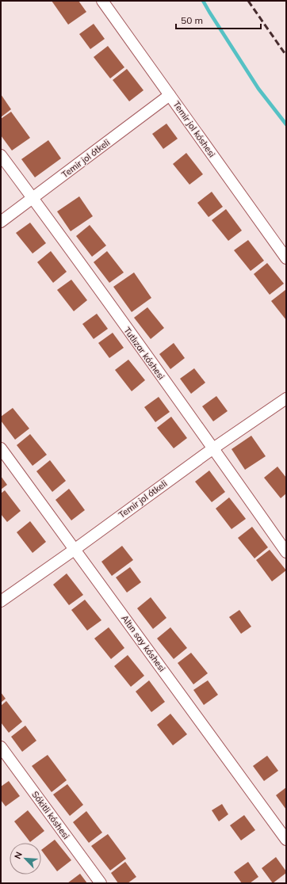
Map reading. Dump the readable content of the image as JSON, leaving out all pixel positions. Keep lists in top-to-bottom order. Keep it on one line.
{"streets":{"street":["Temir jol kóshesi","Temir jol ótkeli","Tutlızar kóshesi","Altın say kóshesi","Sókitli kóshesi"]},"crossings":[["Temir jol kóshesi","Temir jol ótkeli"],["Temir jol ótkeli","Tutlızar kóshesi"],["Temir jol ótkeli","Altın say kóshesi"]],"scale_bar":"50 m","north":"top left"}
